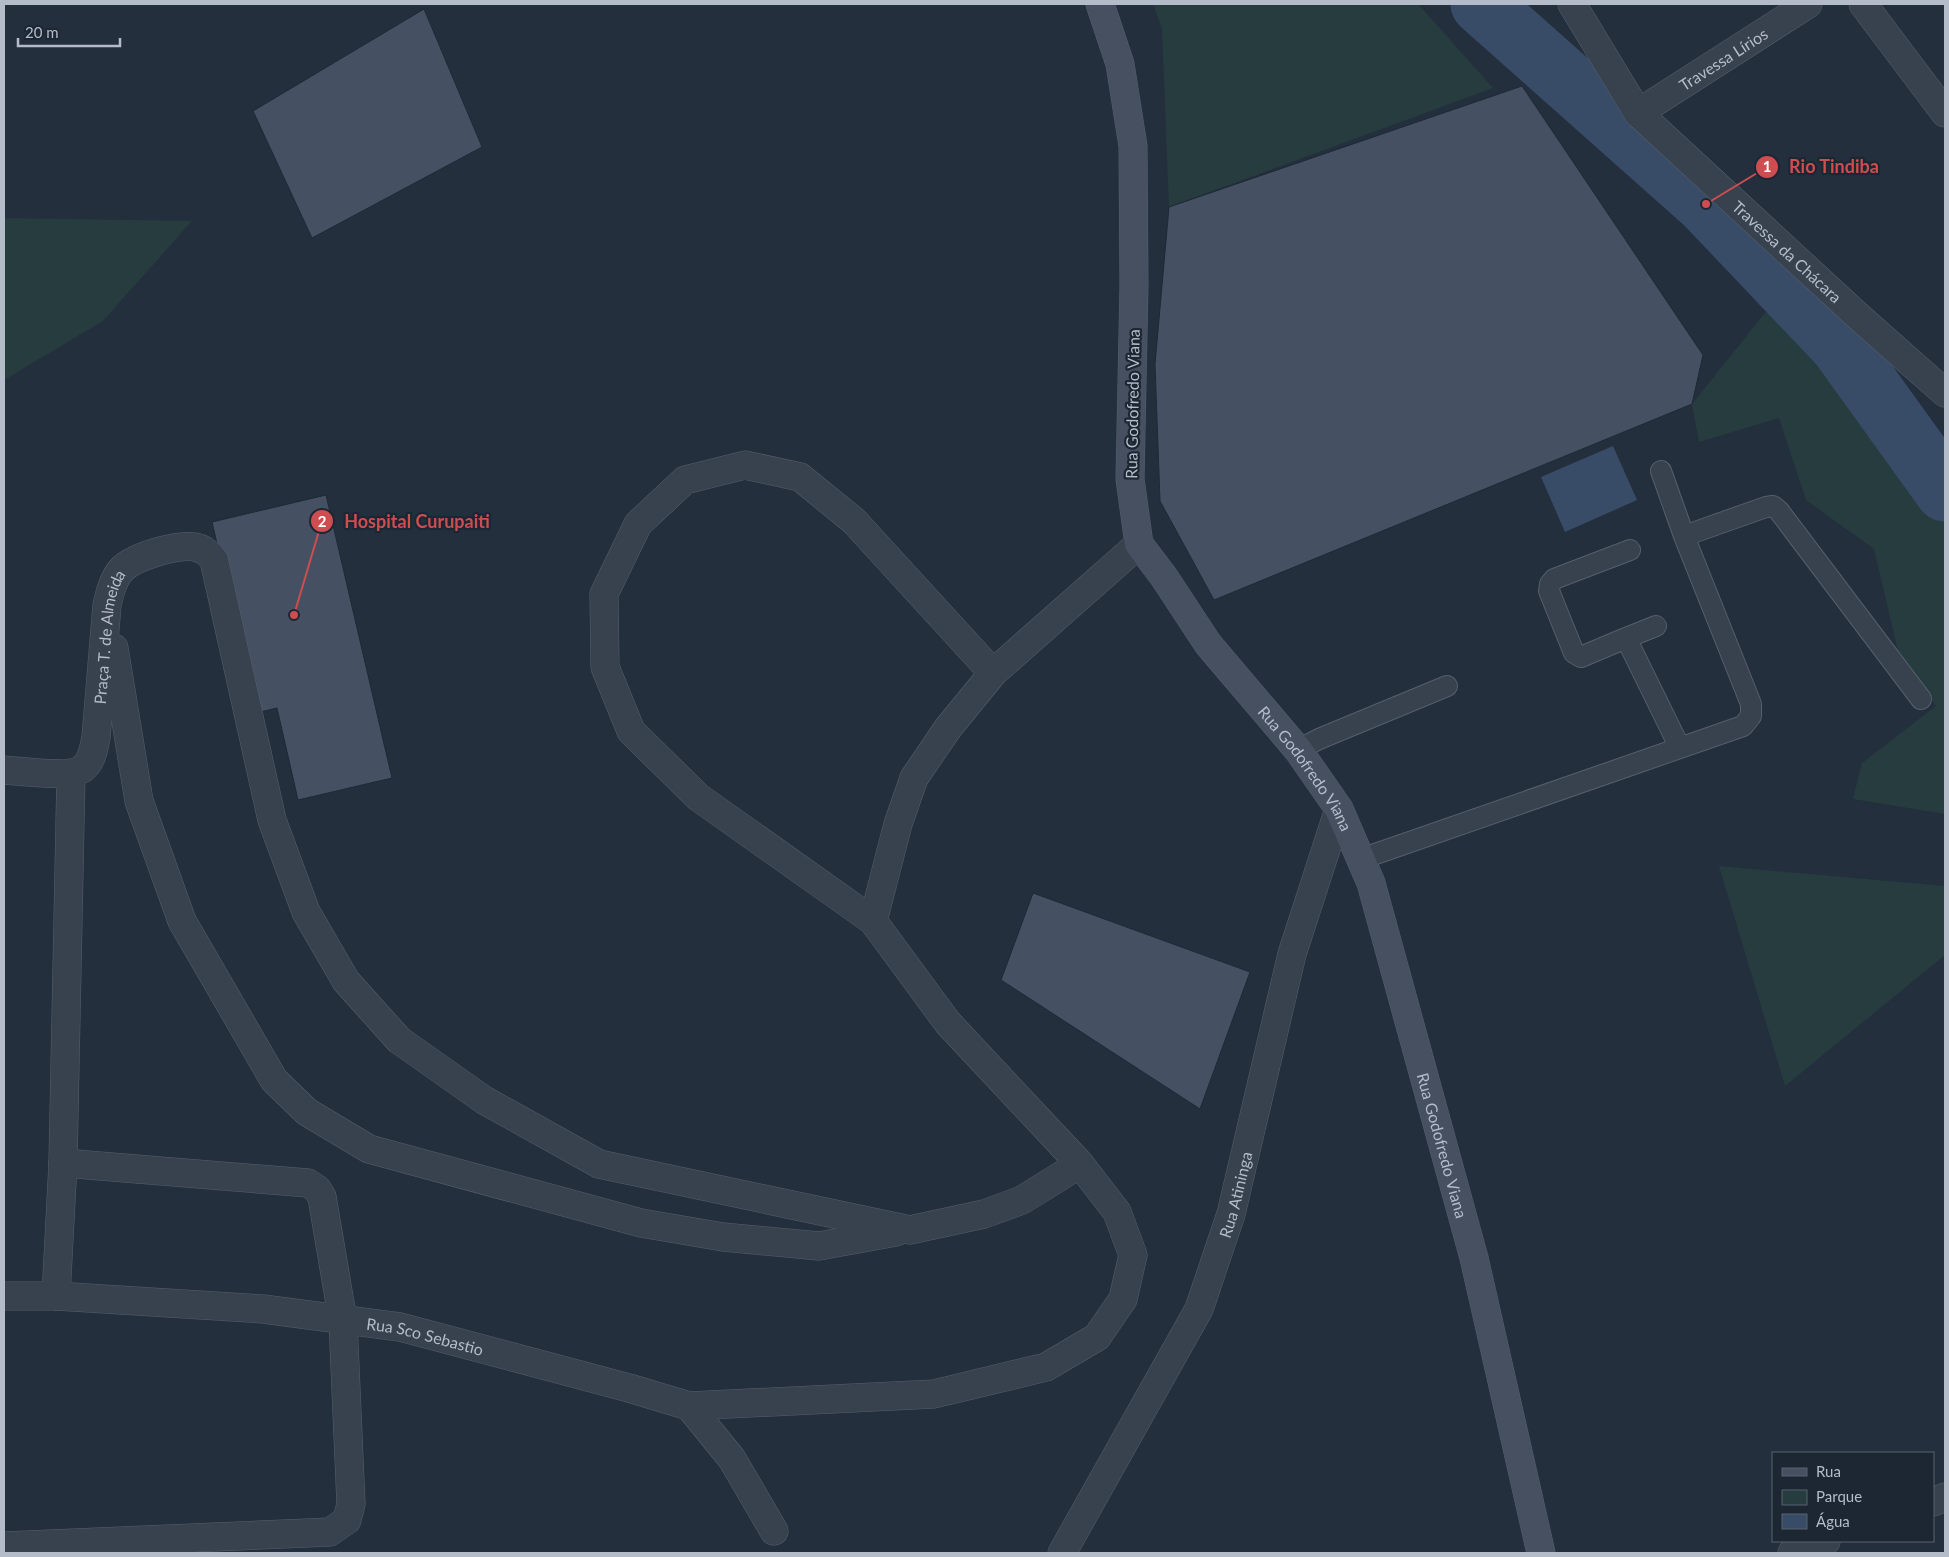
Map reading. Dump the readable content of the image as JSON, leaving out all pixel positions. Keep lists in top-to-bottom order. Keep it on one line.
{"streets":{"main road":["Rua Godofredo Viana"],"street":["Travessa Lírios","Travessa da Chácara","Praça T. de Almeida","Rua Atininga","Rua Sco Sebastio"]},"crossings":[["Travessa Lírios","Travessa da Chácara"],["Rua Godofredo Viana","Rua Atininga"]],"places":["Rio Tindiba","Hospital Curupaiti"],"legend":["Rua","Parque","Água"],"scale_bar":"20 m"}
